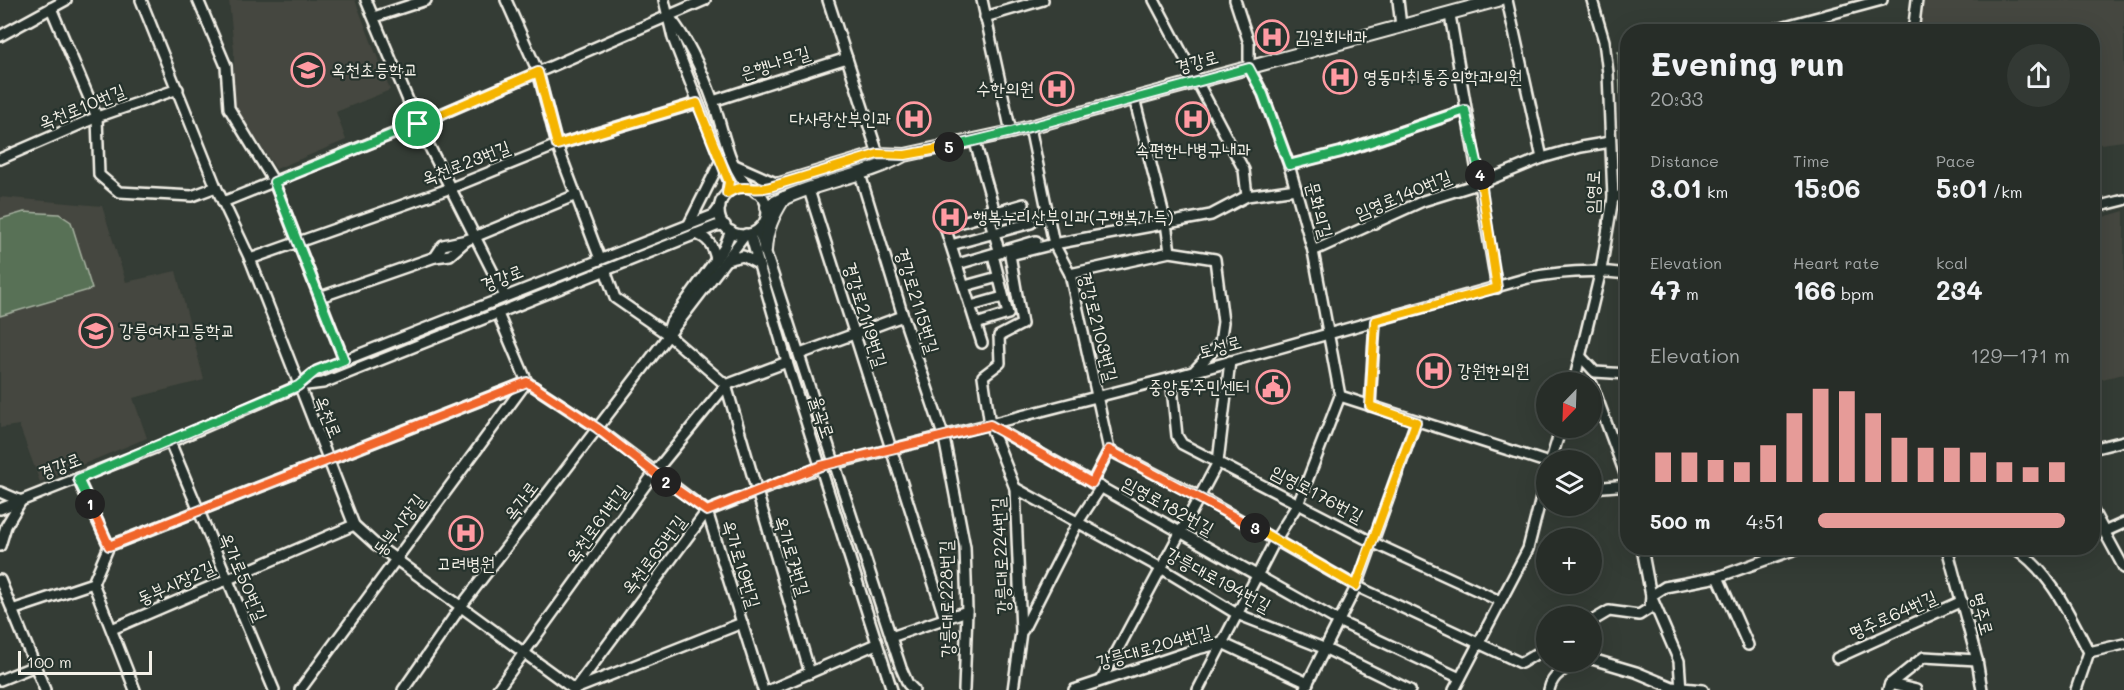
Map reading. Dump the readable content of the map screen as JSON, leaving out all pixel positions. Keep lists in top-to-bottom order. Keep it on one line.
{"streets":{"main road":["경강로"],"street":["은행나무길","옥천로10번길","옥천로23번길","임영로","임영로140번길","문화의길","경강로2115번길","경강로2119번길","경강로2103번길","토성로","옥천로","율곡로","임영로176번길","옥가로","임영로182번길","옥천로61번길","동부시장길","옥천로65번길","옥가로7번길","강릉대로224번길","옥가로19번길","옥가로50번길","강릉대로194번길","동부시장2길","강릉대로228번길","명주로","명주로64번길","강릉대로204번길"]},"crossings":[["경강로","문화의길"],["경강로","경강로2115번길"],["경강로","경강로2119번길"],["경강로","경강로2103번길"],["경강로","옥천로"],["경강로","율곡로"],["경강로","옥가로"],["경강로","옥가로50번길"],["옥천로10번길","옥천로"],["옥천로23번길","옥천로"],["임영로","임영로140번길"],["임영로","토성로"],["임영로140번길","문화의길"],["문화의길","토성로"],["경강로2115번길","토성로"],["경강로2115번길","강릉대로228번길"],["경강로2119번길","토성로"],["경강로2103번길","토성로"],["경강로2103번길","강릉대로224번길"],["토성로","율곡로"],["토성로","임영로176번길"],["토성로","임영로182번길"],["토성로","옥천로65번길"],["토성로","강릉대로224번길"],["토성로","강릉대로228번길"],["옥천로","옥가로"],["옥천로","옥천로61번길"],["옥천로","동부시장길"],["옥천로","옥천로65번길"],["옥천로","동부시장2길"],["율곡로","옥가로"],["율곡로","옥천로65번길"],["옥가로","옥가로19번길"],["임영로182번길","강릉대로224번길"],["옥천로61번길","옥가로7번길"],["옥천로61번길","옥가로19번길"],["동부시장길","옥가로19번길"],["옥천로65번길","옥가로7번길"],["옥천로65번길","옥가로19번길"],["강릉대로224번길","강릉대로194번길"],["옥가로50번길","동부시장2길"],["명주로","명주로64번길"]],"places":{"hospital":["김일회내과","영동마취통증의학과의원","수한의원","다사랑산부인과","속편한나병규내과","행복누리산부인과(구행복가득)","강원한의원","고려병원"],"school or university":["옥천초등학교","강릉여자고등학교"],"public building":["중앙동주민센터"]},"scale_bar":"100 m","north":"bottom left","page":{"heading":["Evening run","20:33"],"stats":[["Distance","3.01 km"],["Time","15:06"],["Pace","5:01 /km"],["Elevation","47 m"],["Heart rate","166 bpm"],["kcal","234"]],"pins":["5","4","2","1","3"],"chart":["Elevation","129–171 m"],"map_buttons":["+","−"],"list":[{"name":"500 m","note":"4:51"}],"scale":"100 m"}}
